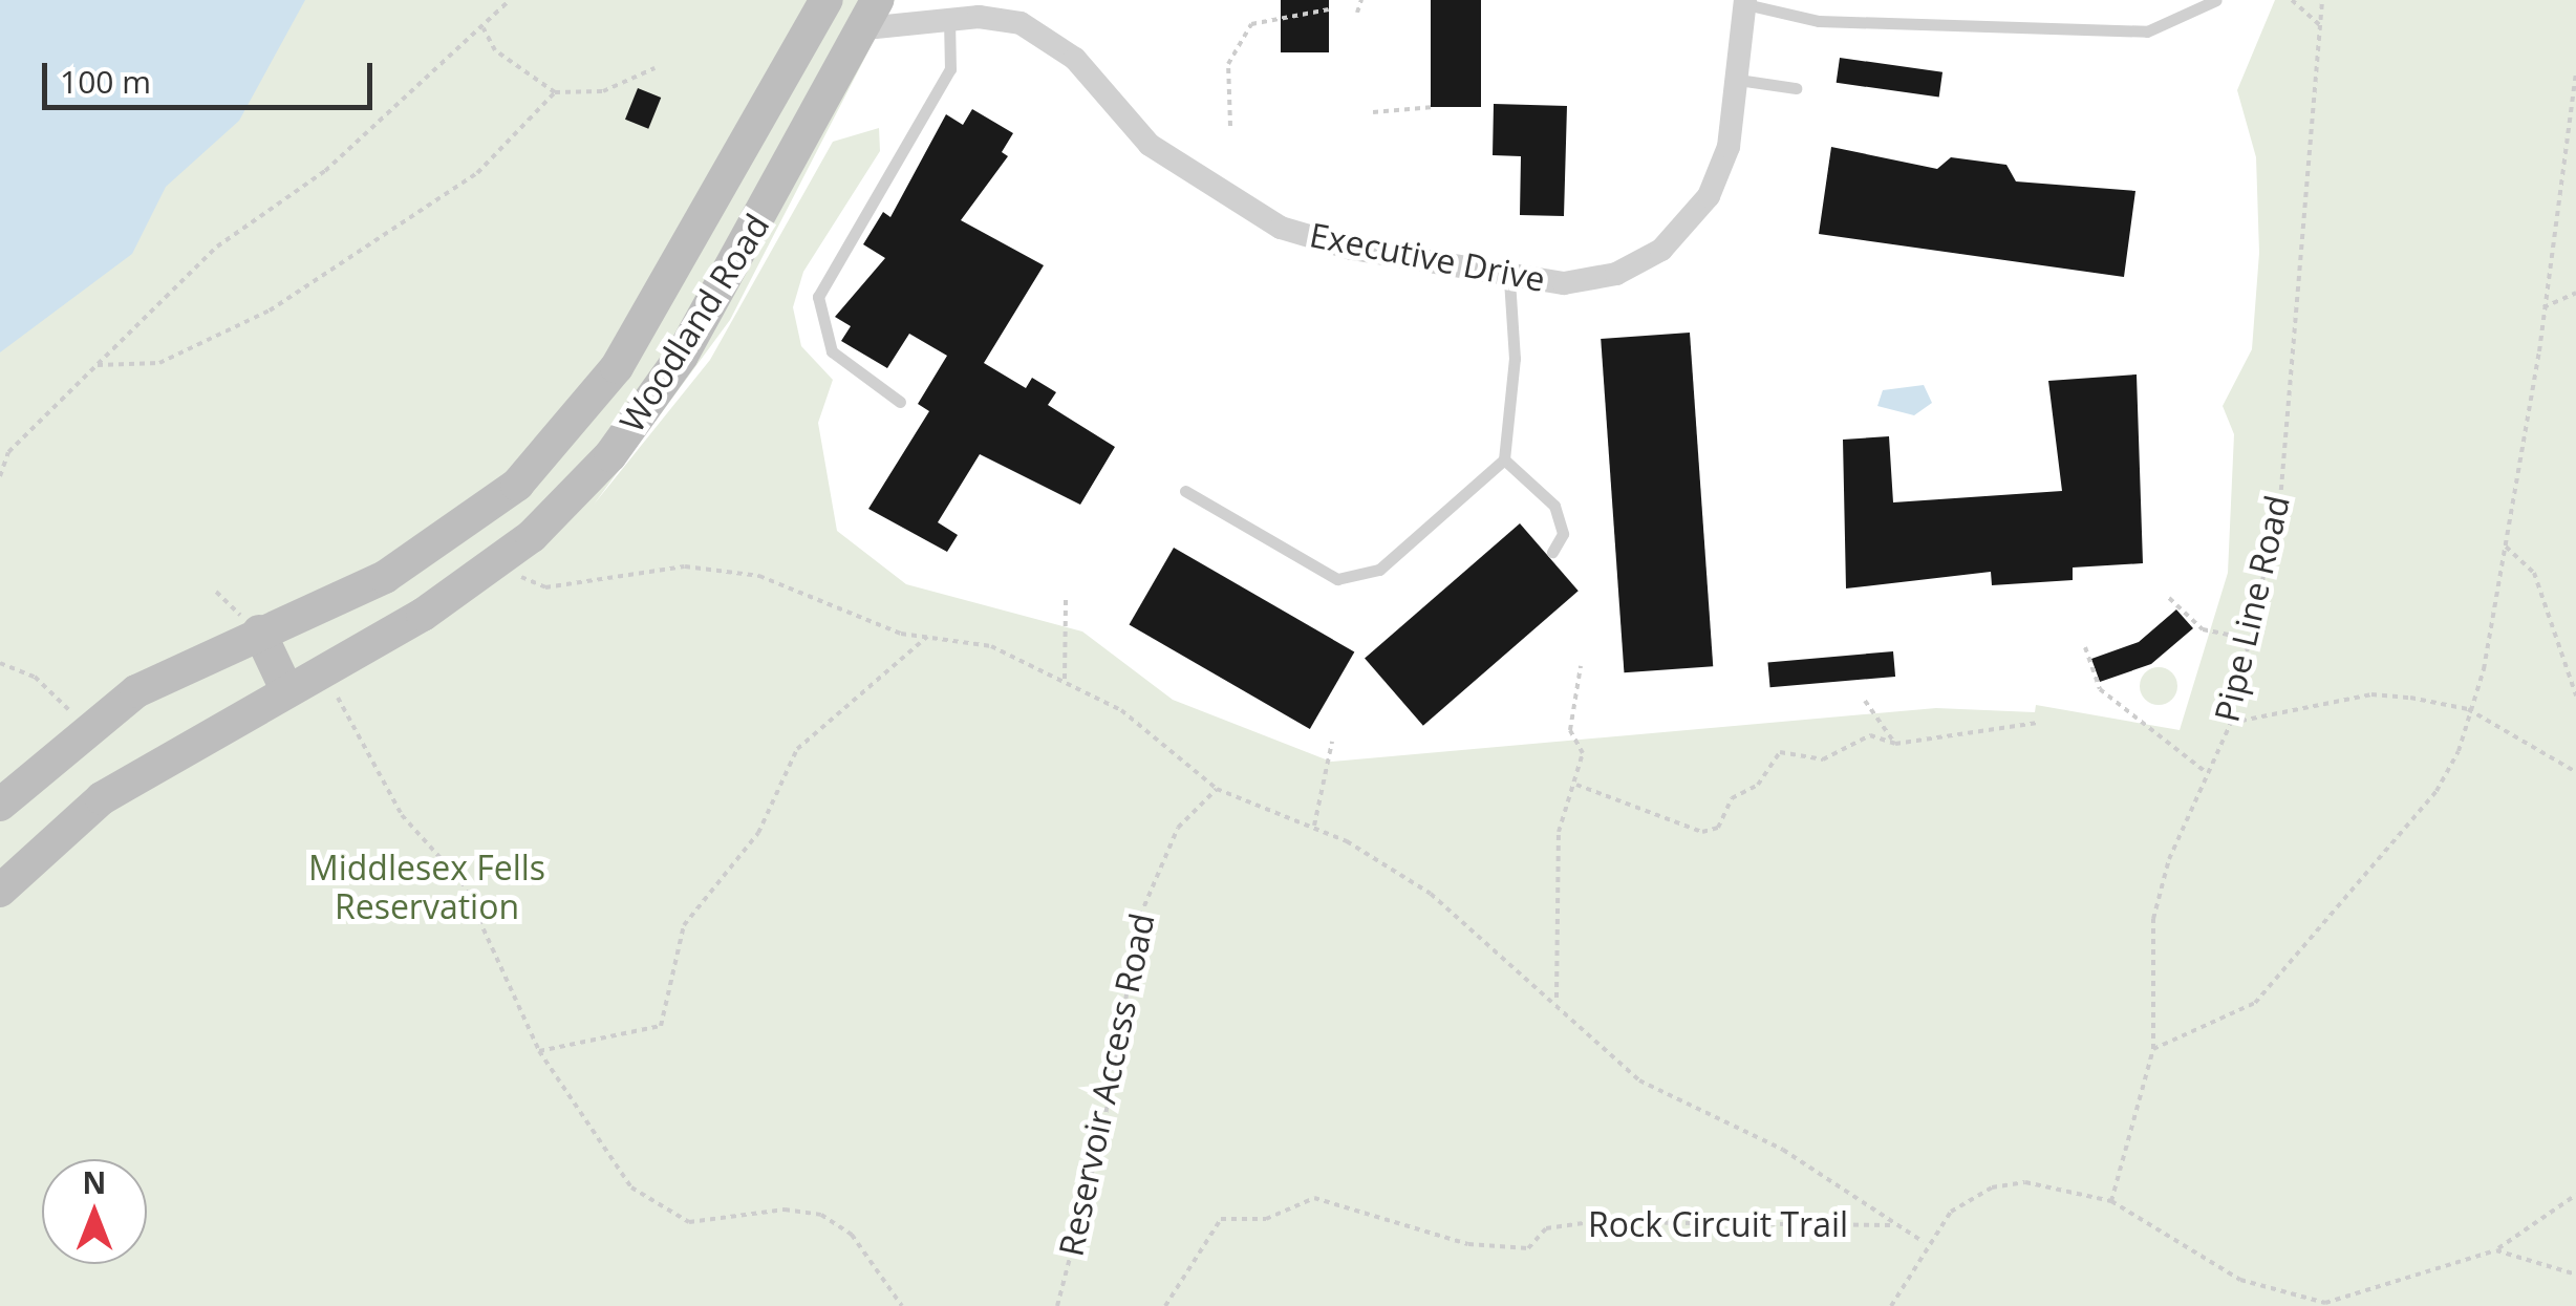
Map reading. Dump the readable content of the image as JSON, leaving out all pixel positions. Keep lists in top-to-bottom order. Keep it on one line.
{"streets":{"main road":["Woodland Road"],"street":["Executive Drive"],"path":["Pipe Line Road","Reservoir Access Road","Rock Circuit Trail"]},"crossings":[["Executive Drive","Woodland Road"]],"parks":["Middlesex Fells Reservation"],"scale_bar":"100 m","north":"top"}
